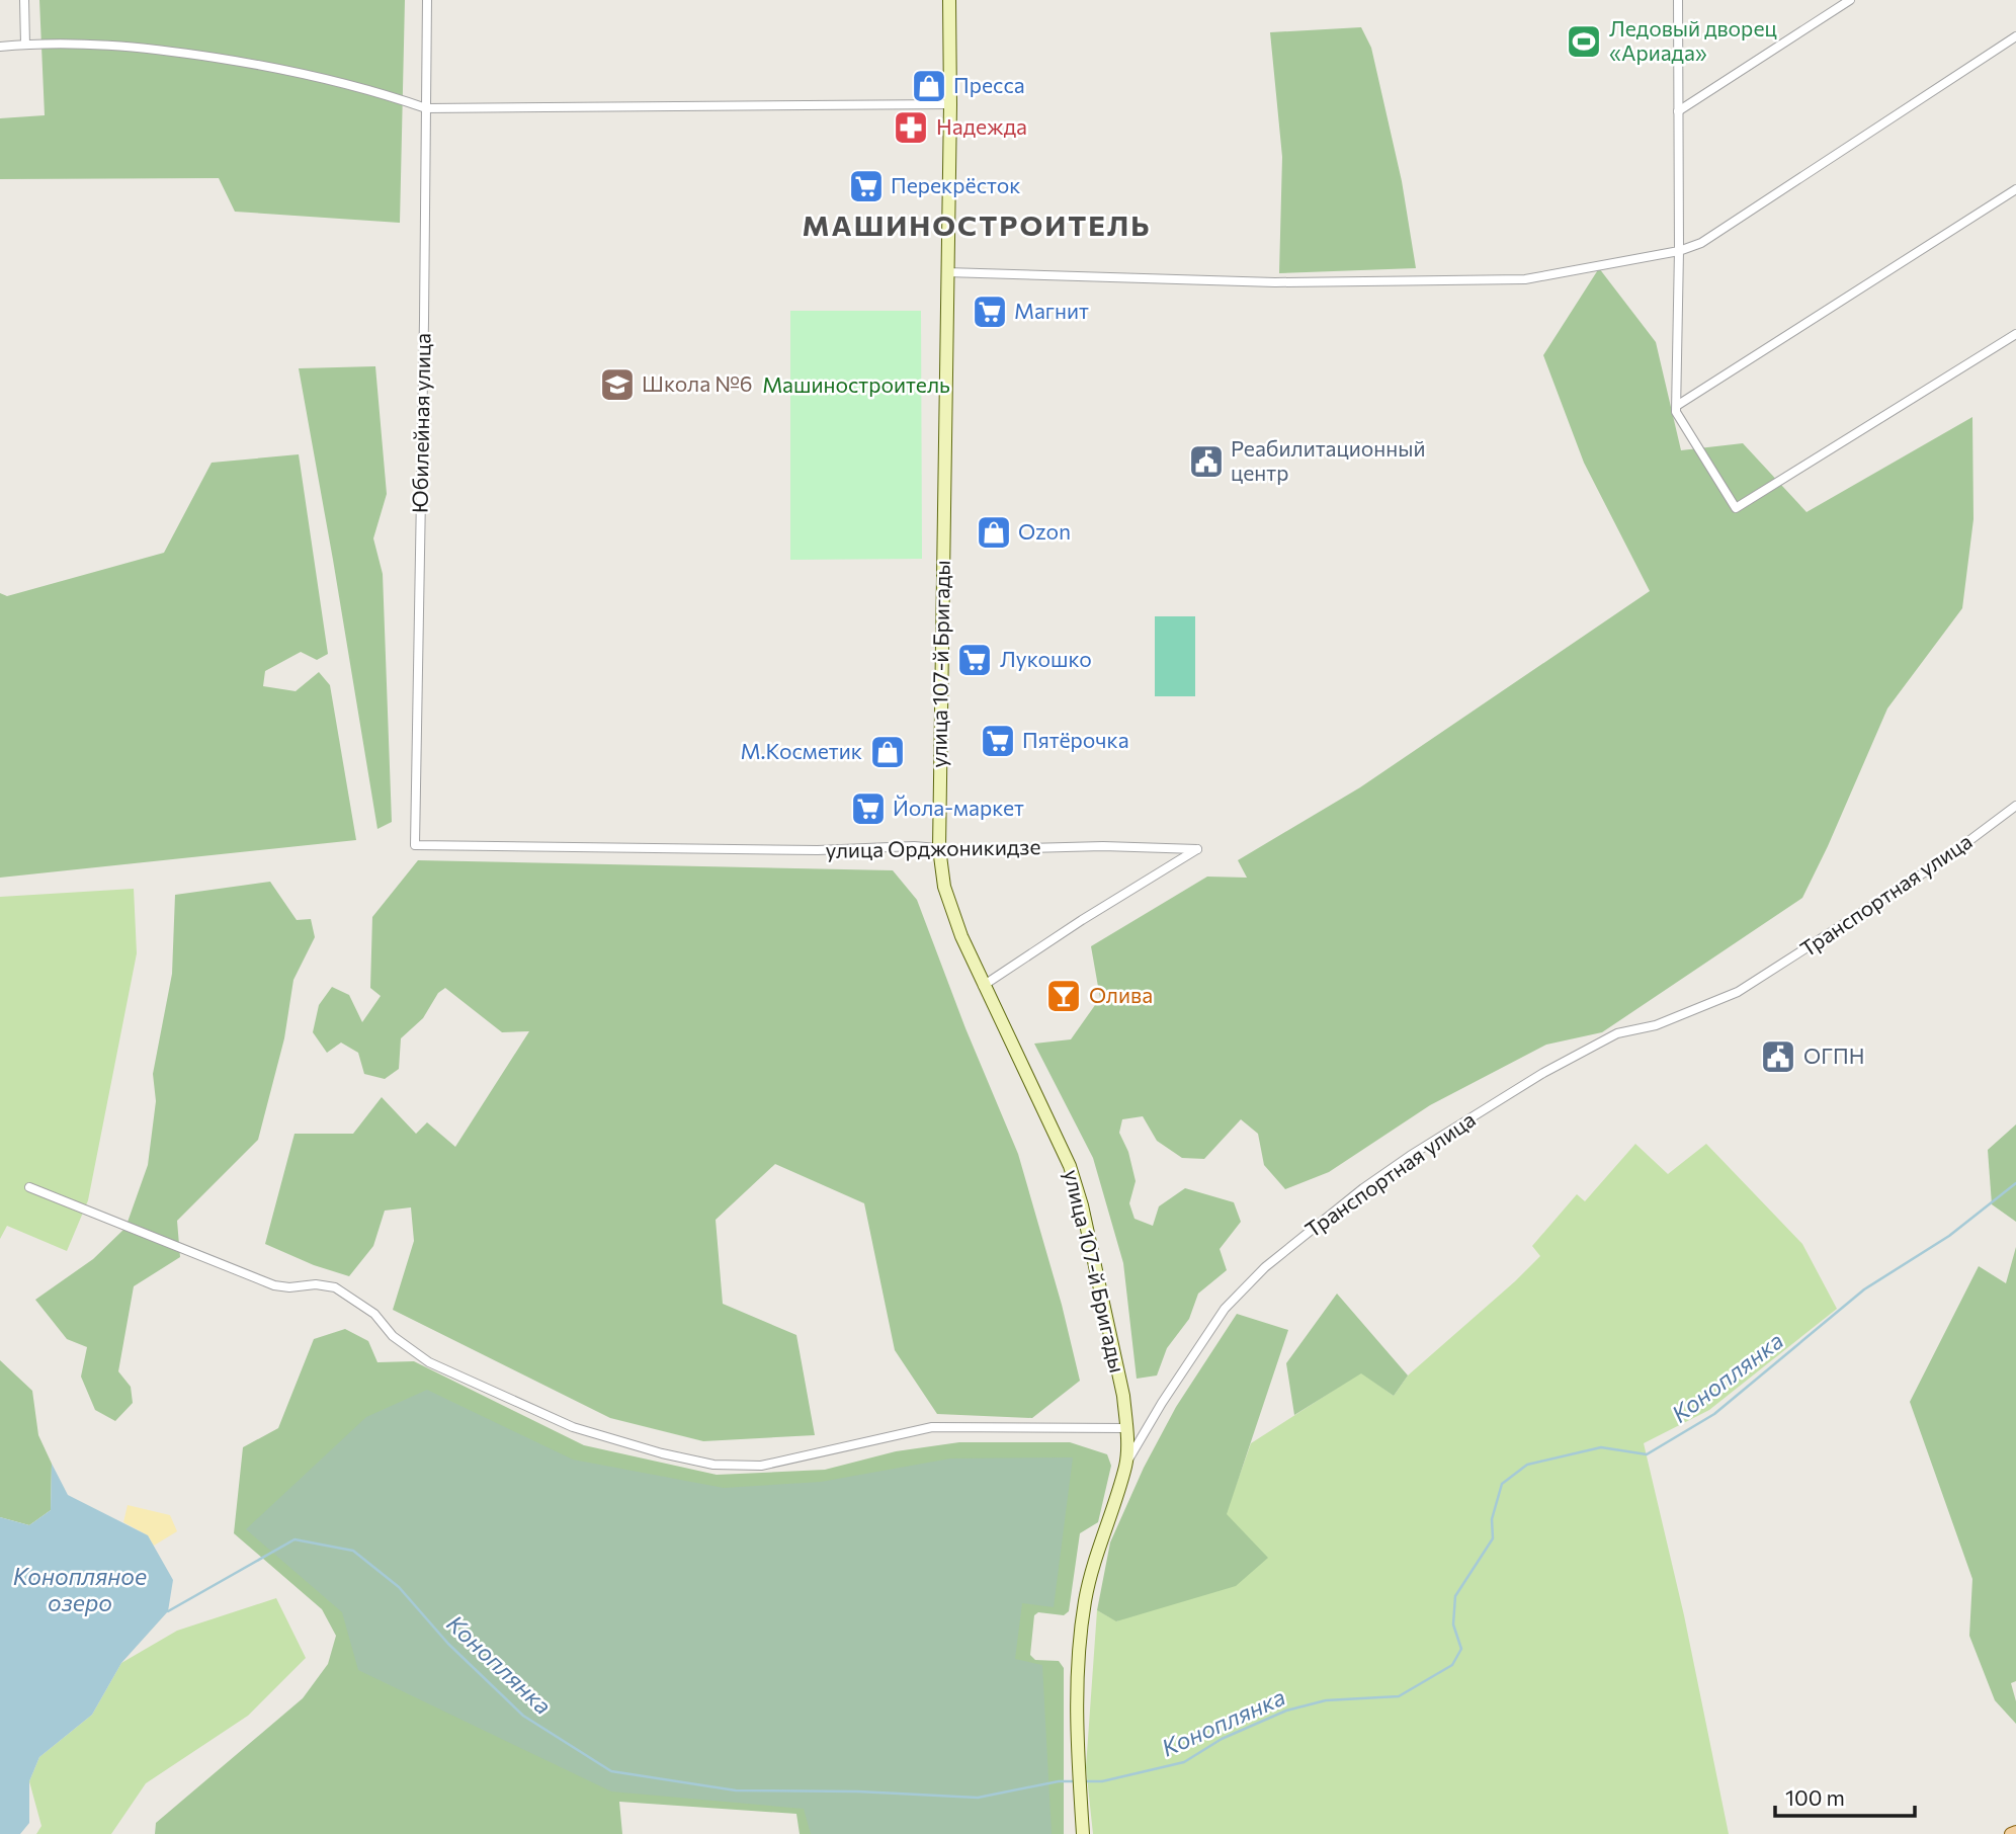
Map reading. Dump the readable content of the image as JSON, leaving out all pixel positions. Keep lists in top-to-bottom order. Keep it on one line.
{"streets":{"main road":["улица 107-й Бригады","Транспортная улица"],"street":["Юбилейная улица","улица Орджоникидзе"]},"crossings":[["Юбилейная улица","улица Орджоникидзе"],["улица 107-й Бригады","улица Орджоникидзе"],["улица 107-й Бригады","Транспортная улица"]],"districts":["МАШИНОСТРОИТЕЛЬ"],"water":["Коноплянка","Конопляное озеро"],"parks":["Машиностроитель"],"places":{"sports":["Ледовый дворец «Ариада»"],"shop":["Пресса","Ozon","М.Косметик"],"pharmacy":["Надежда"],"supermarket":["Перекрёсток","Магнит","Лукошко","Пятёрочка","Йола-маркет"],"school or university":["Школа №6"],"public building":["Реабилитационный центр","ОГПН"],"bar":["Олива"]},"scale_bar":"100 m"}
